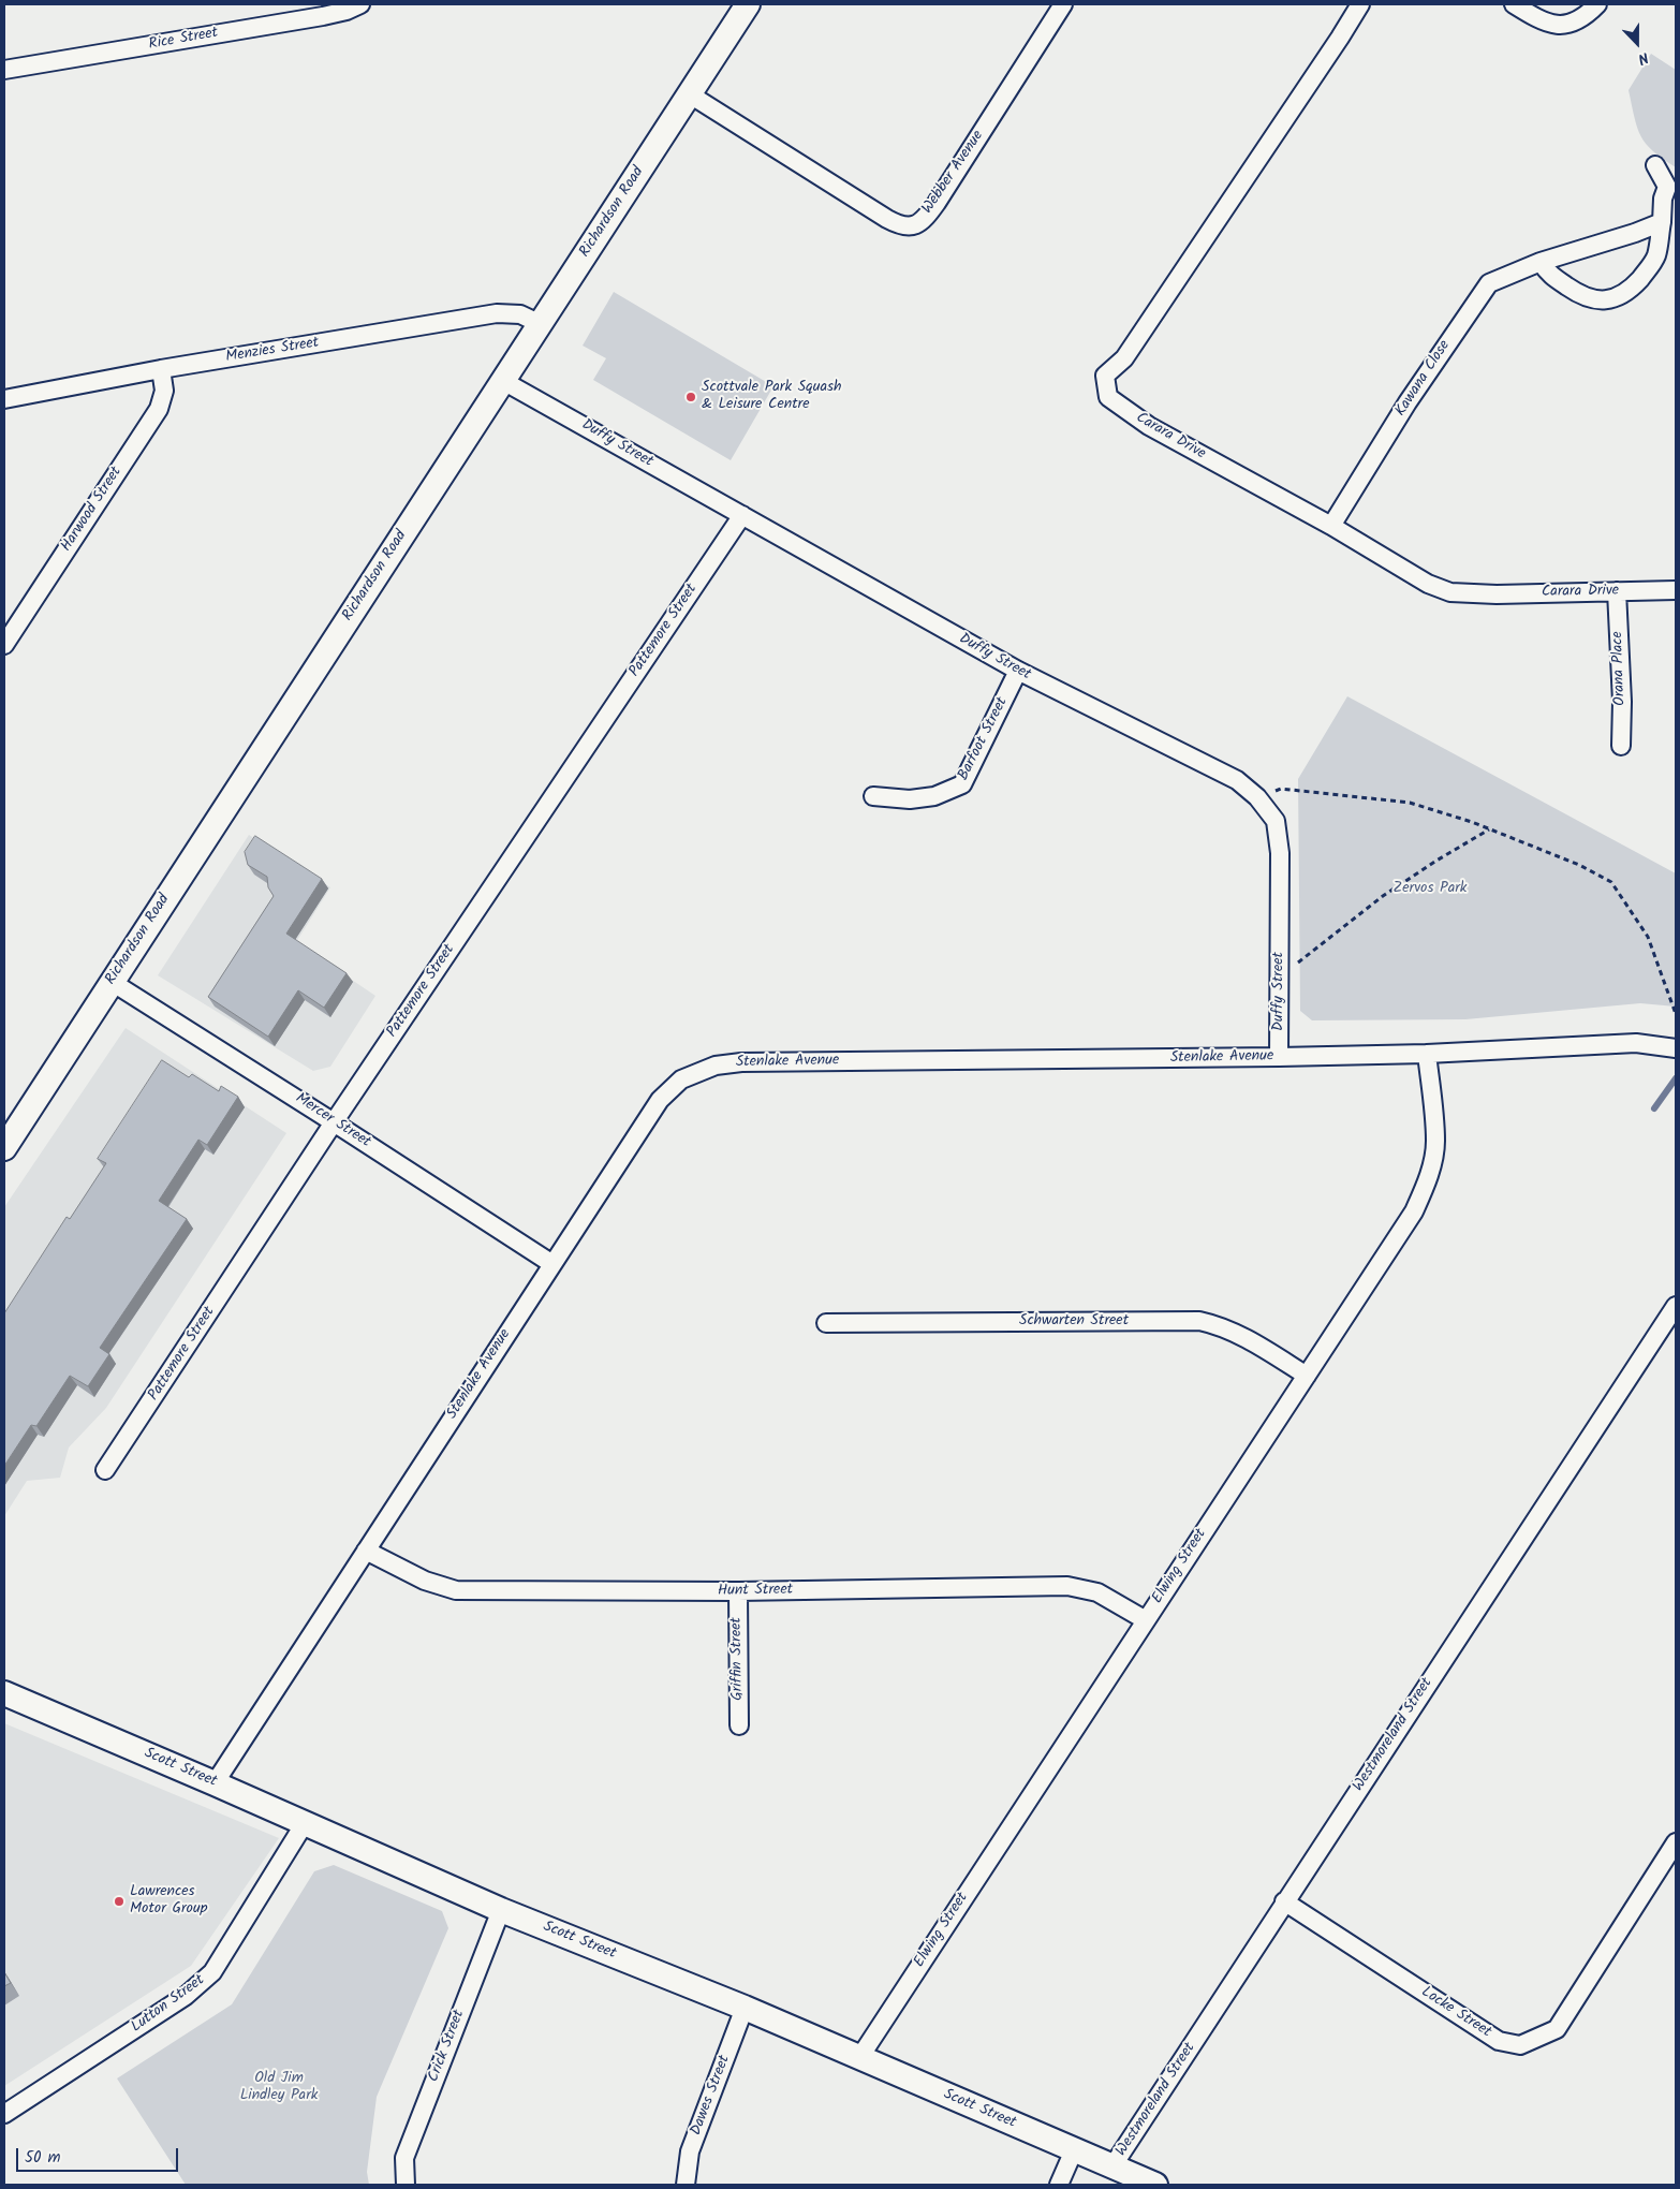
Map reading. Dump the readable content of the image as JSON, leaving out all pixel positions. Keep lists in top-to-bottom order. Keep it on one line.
{"streets":{"main road":["Richardson Road","Scott Street"],"street":["Rice Street","Webber Avenue","Menzies Street","Kawana Close","Carara Drive","Duffy Street","Harwood Street","Pattemore Street","Orana Place","Barfoot Street","Stenlake Avenue","Mercer Street","Schwarten Street","Elwing Street","Hunt Street","Griffin Street","Westmoreland Street","Lutton Street","Locke Street","Crick Street","Dawes Street"]},"crossings":[["Webber Avenue","Richardson Road"],["Richardson Road","Menzies Street"],["Richardson Road","Duffy Street"],["Richardson Road","Mercer Street"],["Menzies Street","Harwood Street"],["Kawana Close","Carara Drive"],["Carara Drive","Orana Place"],["Duffy Street","Pattemore Street"],["Duffy Street","Barfoot Street"],["Duffy Street","Stenlake Avenue"],["Pattemore Street","Mercer Street"],["Stenlake Avenue","Mercer Street"],["Stenlake Avenue","Elwing Street"],["Stenlake Avenue","Hunt Street"],["Stenlake Avenue","Scott Street"],["Schwarten Street","Elwing Street"],["Elwing Street","Hunt Street"],["Elwing Street","Scott Street"],["Hunt Street","Griffin Street"],["Westmoreland Street","Scott Street"],["Westmoreland Street","Locke Street"],["Scott Street","Lutton Street"],["Scott Street","Crick Street"],["Scott Street","Dawes Street"]],"parks":["Zervos Park","Old Jim Lindley Park"],"places":["Scottvale Park Squash & Leisure Centre","Lawrences Motor Group"],"scale_bar":"50 m","north":"bottom"}
